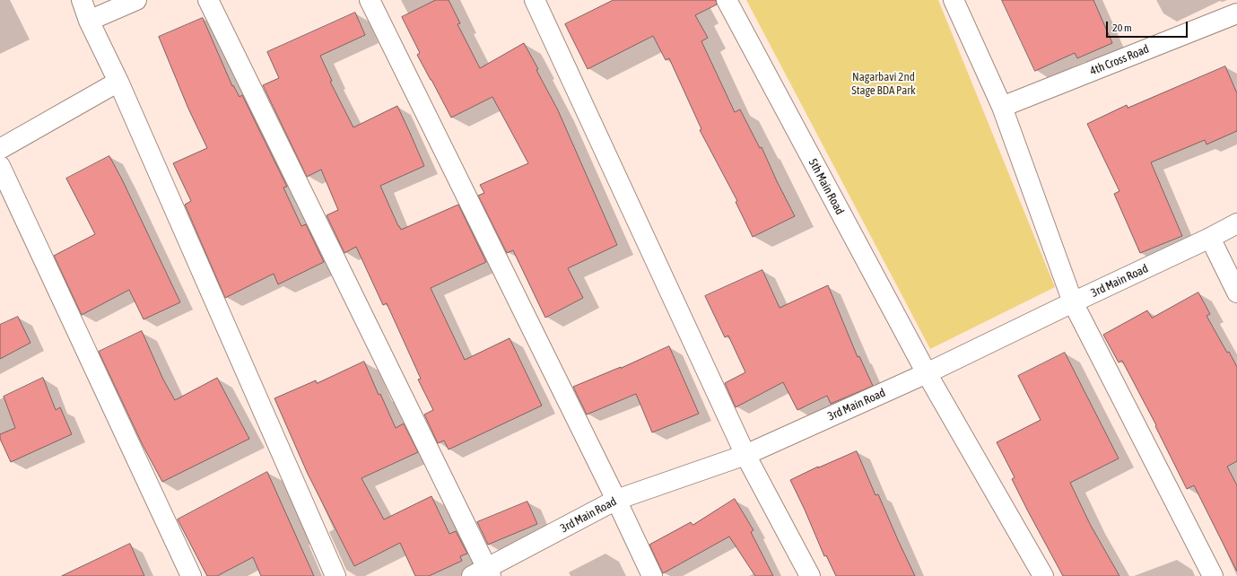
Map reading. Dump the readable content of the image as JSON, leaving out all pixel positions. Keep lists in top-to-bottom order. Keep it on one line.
{"streets":{"street":["4th Cross Road","5th Main Road","3rd Main Road"]},"crossings":[["5th Main Road","3rd Main Road"]],"parks":["Nagarbavi 2nd Stage BDA Park"],"scale_bar":"20 m"}
